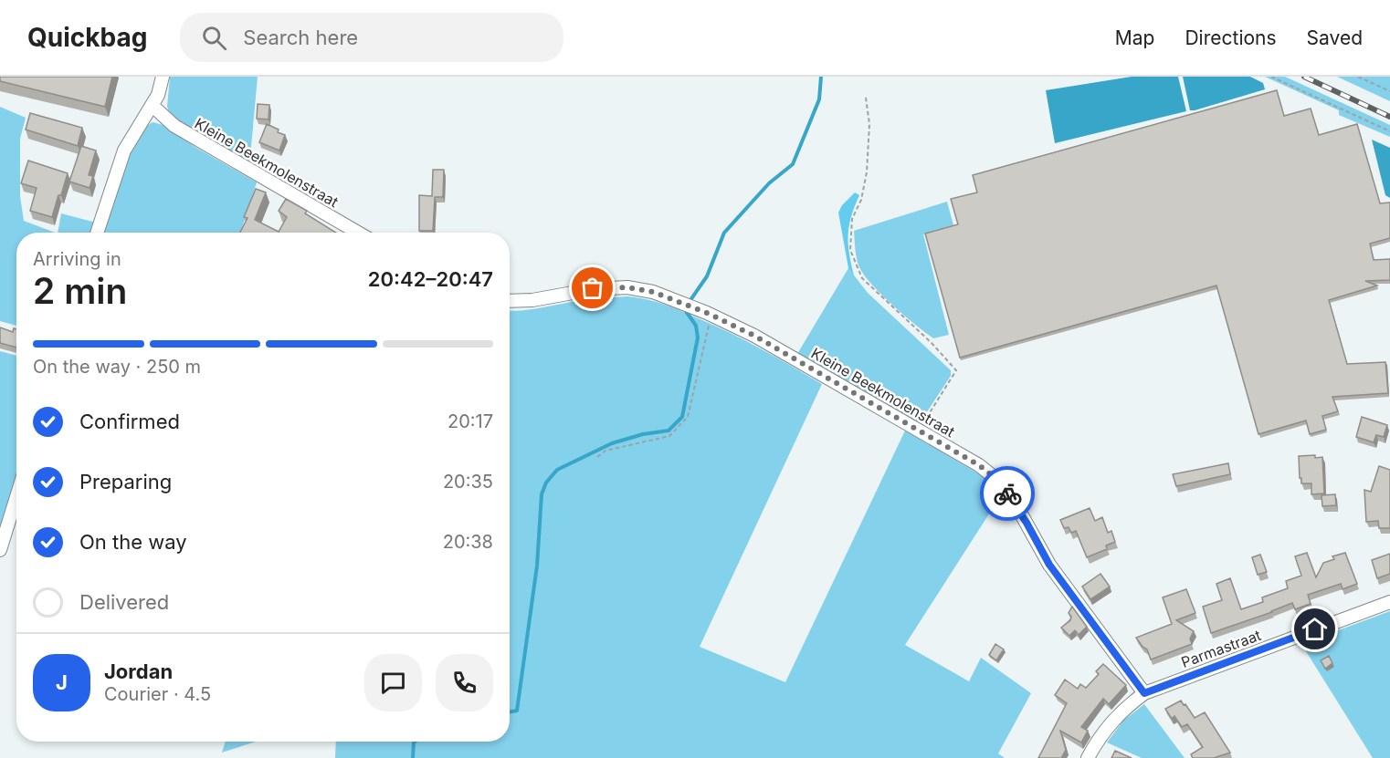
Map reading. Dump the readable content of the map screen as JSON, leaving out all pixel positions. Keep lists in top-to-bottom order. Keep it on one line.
{"streets":{"street":["Kleine Beekmolenstraat","Parmastraat"]},"crossings":[["Kleine Beekmolenstraat","Parmastraat"]],"page":{"header":"Quickbag","search":"Search here","nav":["Map","Directions","Saved"],"heading":["2 min","Arriving in","20:42–20:47"],"panel":["Jordan","Courier · 4.5"],"bar":"On the way · 250 m","list":[["Confirmed","20:17"],["Preparing","20:35"],["On the way","20:38"],"Delivered"],"round":"J"}}
